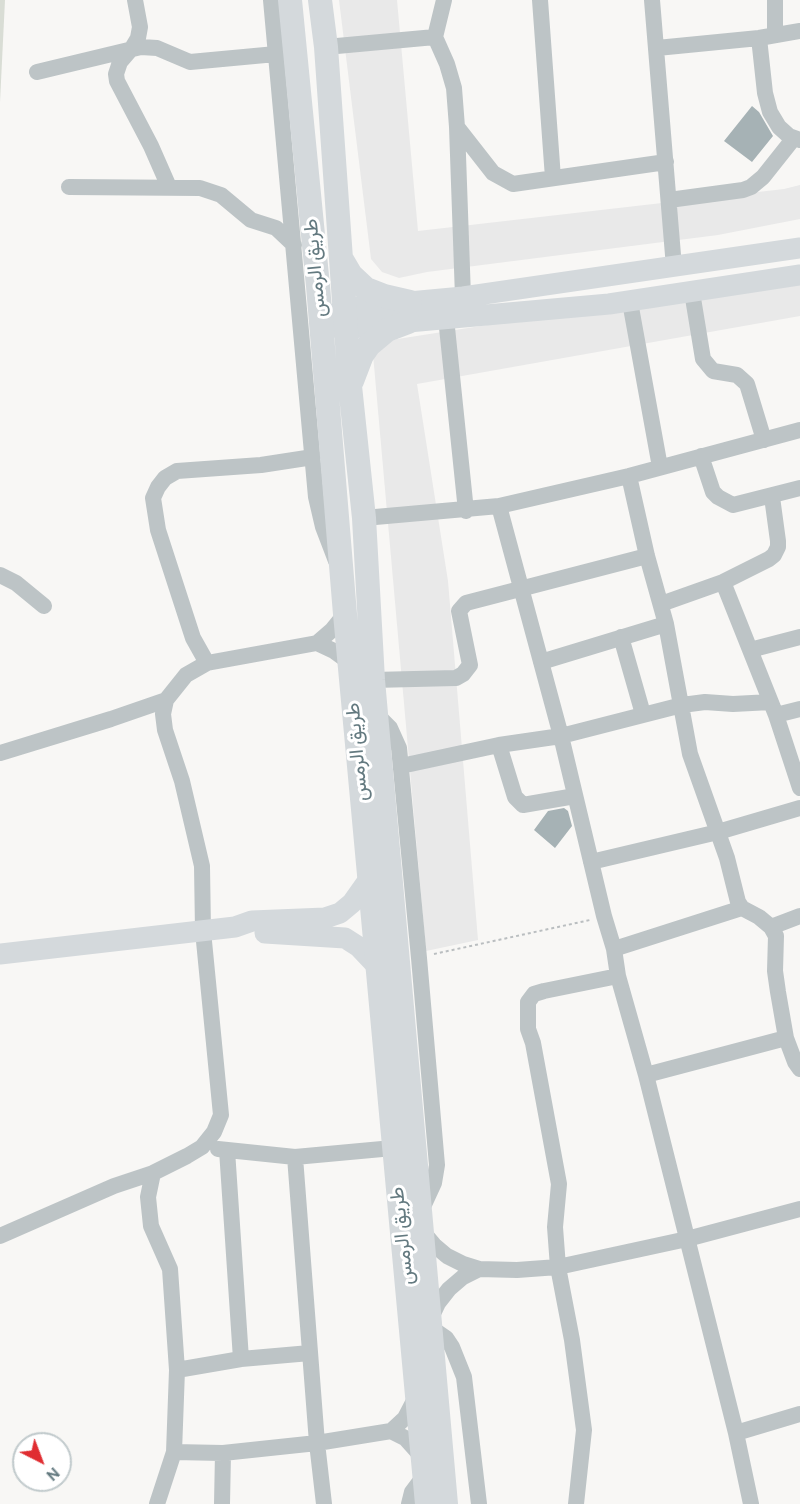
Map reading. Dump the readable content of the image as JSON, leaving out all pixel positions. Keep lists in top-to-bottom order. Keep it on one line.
{"streets":{"highway":["طريق الرمس"]},"north":"bottom right"}
